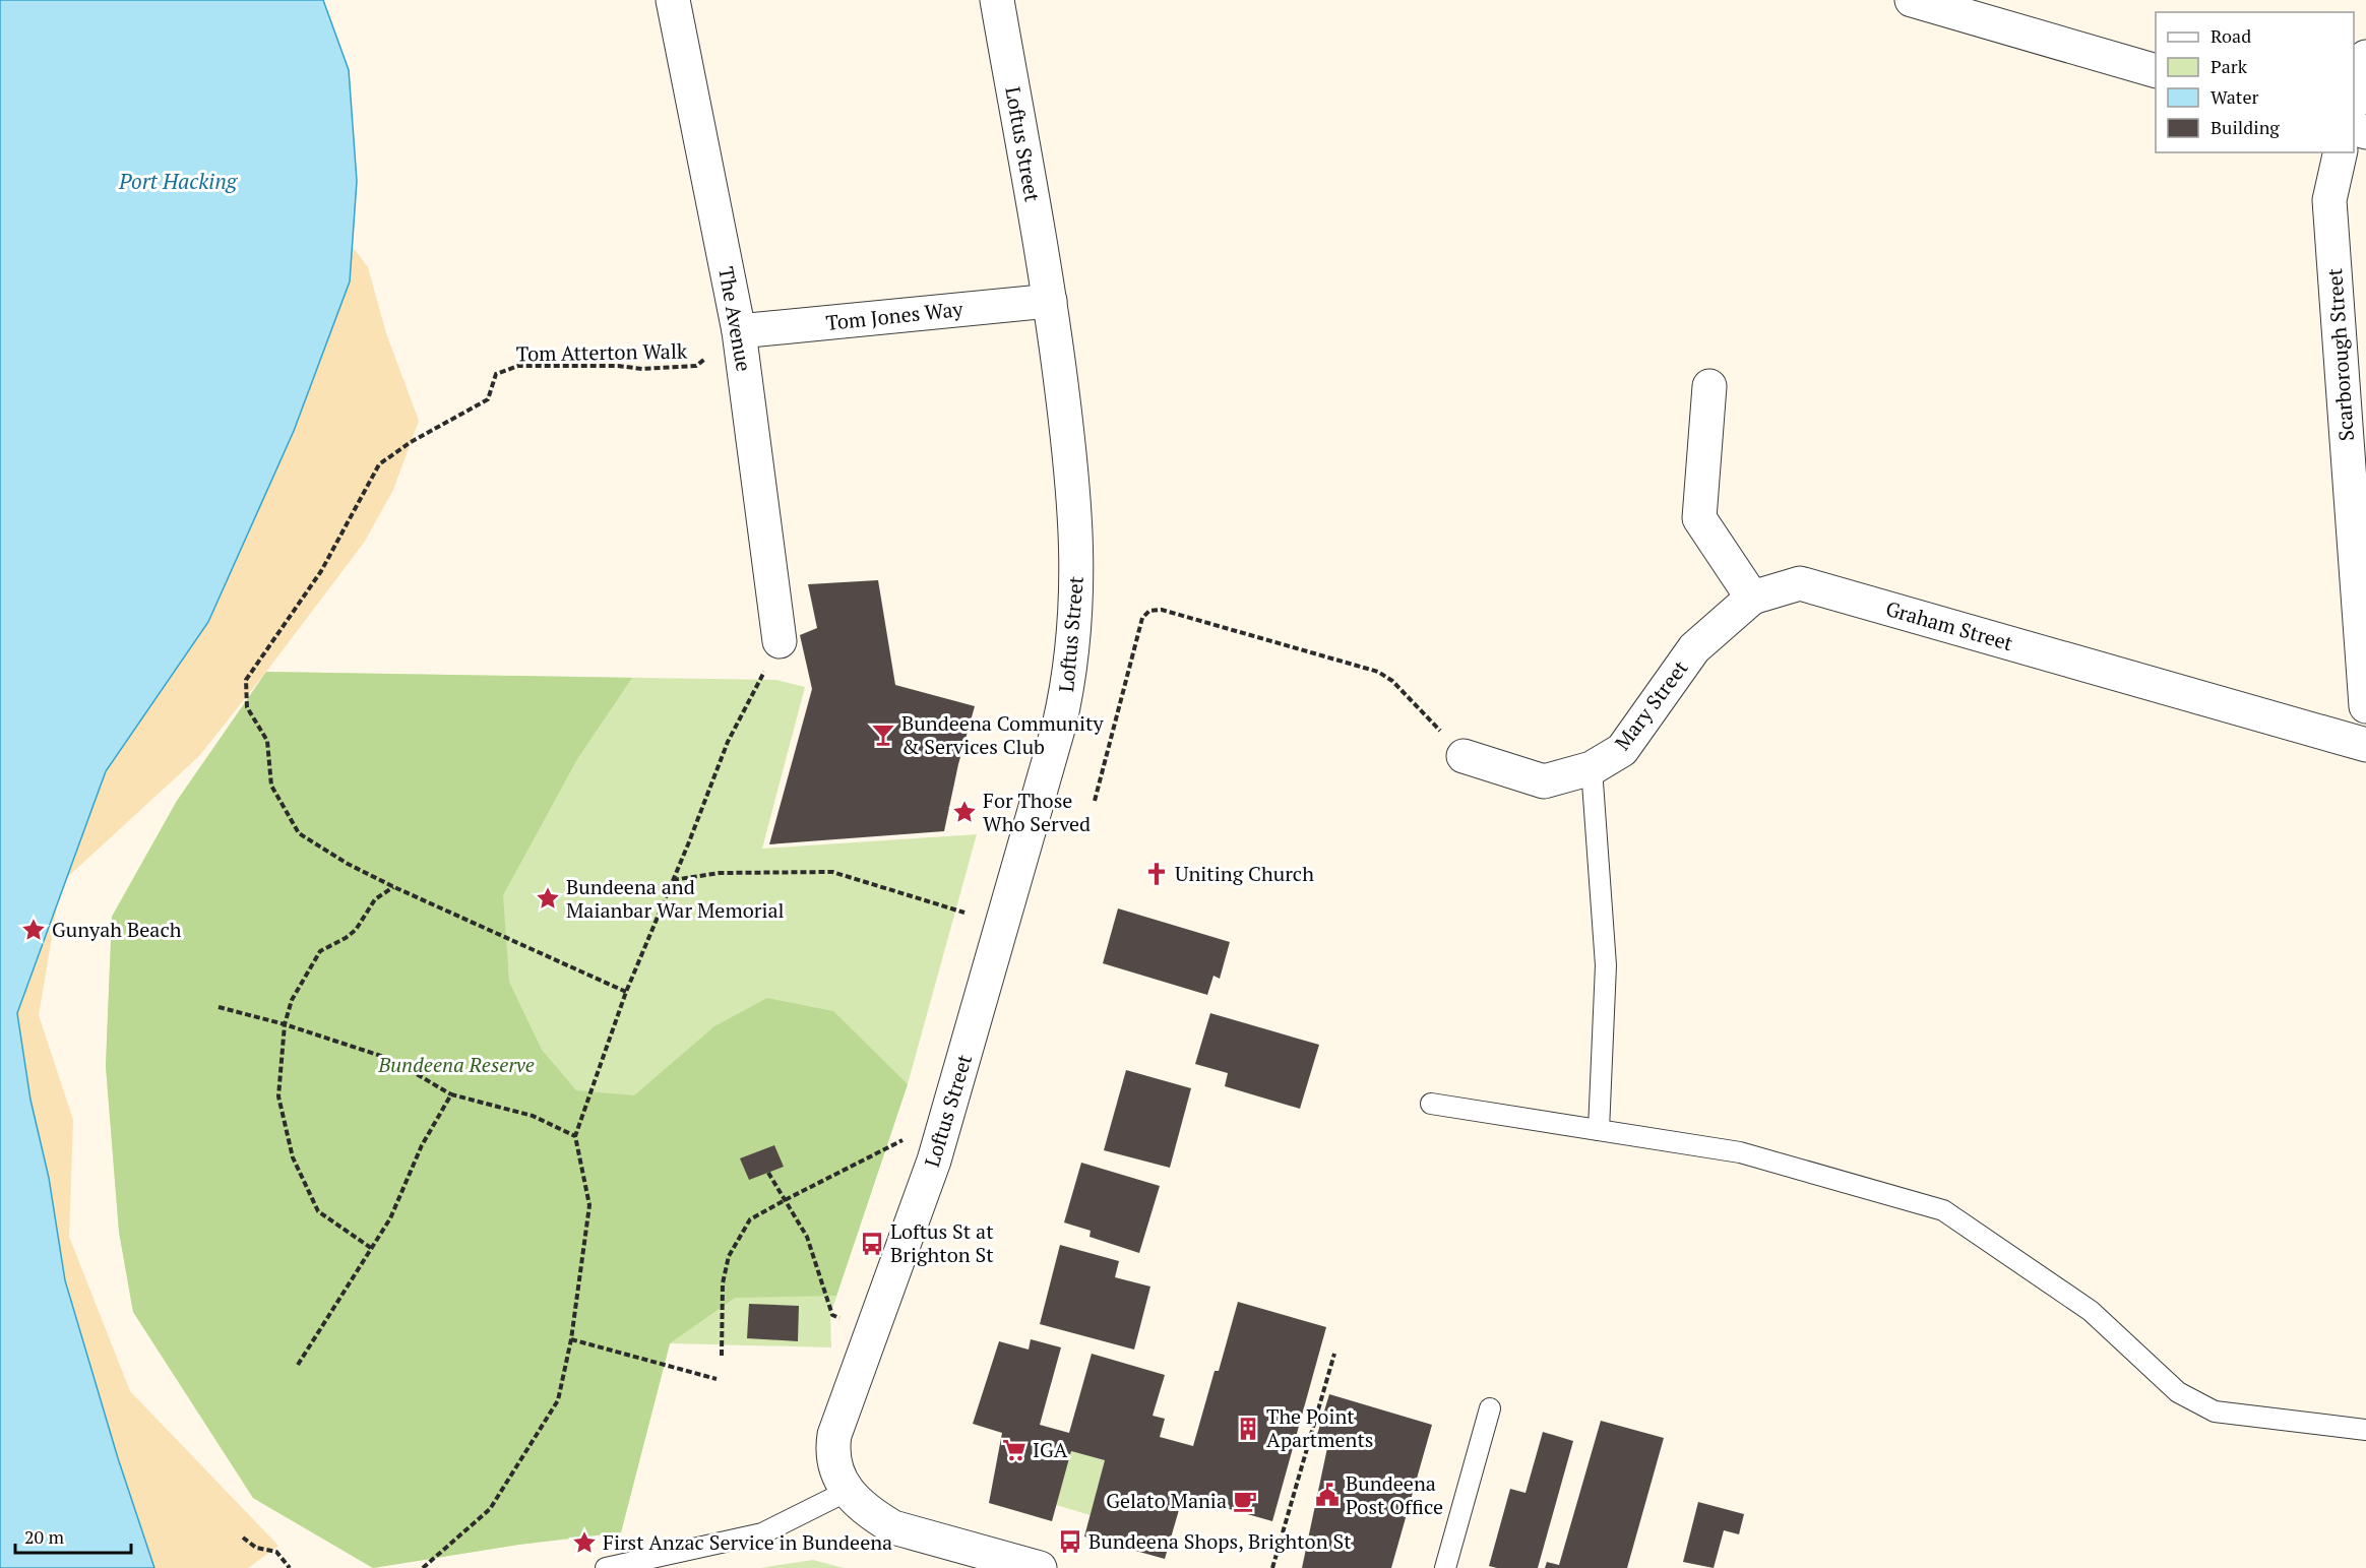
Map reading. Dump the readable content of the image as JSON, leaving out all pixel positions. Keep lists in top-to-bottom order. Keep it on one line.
{"streets":{"street":["Loftus Street","Tom Jones Way","The Avenue","Scarborough Street","Graham Street","Mary Street"],"path":["Tom Atterton Walk"]},"crossings":[["Loftus Street","Tom Jones Way"],["Tom Jones Way","The Avenue"],["Tom Jones Way","Tom Atterton Walk"],["The Avenue","Tom Atterton Walk"],["Graham Street","Mary Street"]],"water":["Port Hacking"],"parks":["Bundeena Reserve"],"places":{"bar":["Bundeena Community & Services Club"],"place":["For Those Who Served","Bundeena and Maianbar War Memorial","Gunyah Beach","First Anzac Service in Bundeena"],"church":["Uniting Church"],"bus stop":["Loftus St at Brighton St","Bundeena Shops, Brighton St"],"building":["The Point Apartments"],"supermarket":["IGA"],"public building":["Bundeena Post Office"],"cafe":["Gelato Mania"]},"legend":["Road","Park","Water","Building"],"scale_bar":"20 m"}
